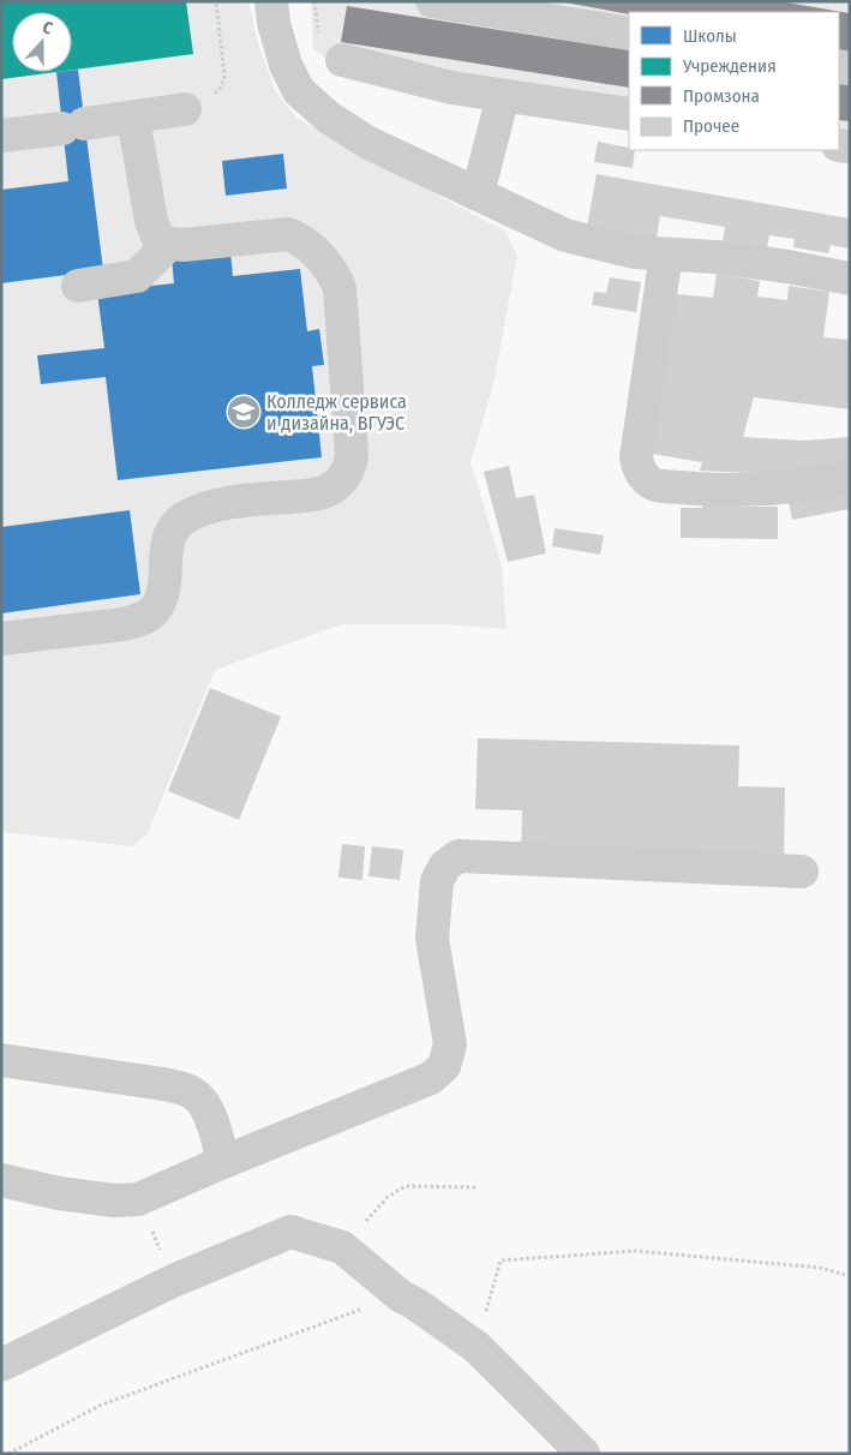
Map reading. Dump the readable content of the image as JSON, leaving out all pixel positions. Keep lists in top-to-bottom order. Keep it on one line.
{"places":{"school or university":["Колледж сервиса и дизайна, ВГУЭС"]},"legend":["Школы","Учреждения","Промзона","Прочее"],"north":"top"}
